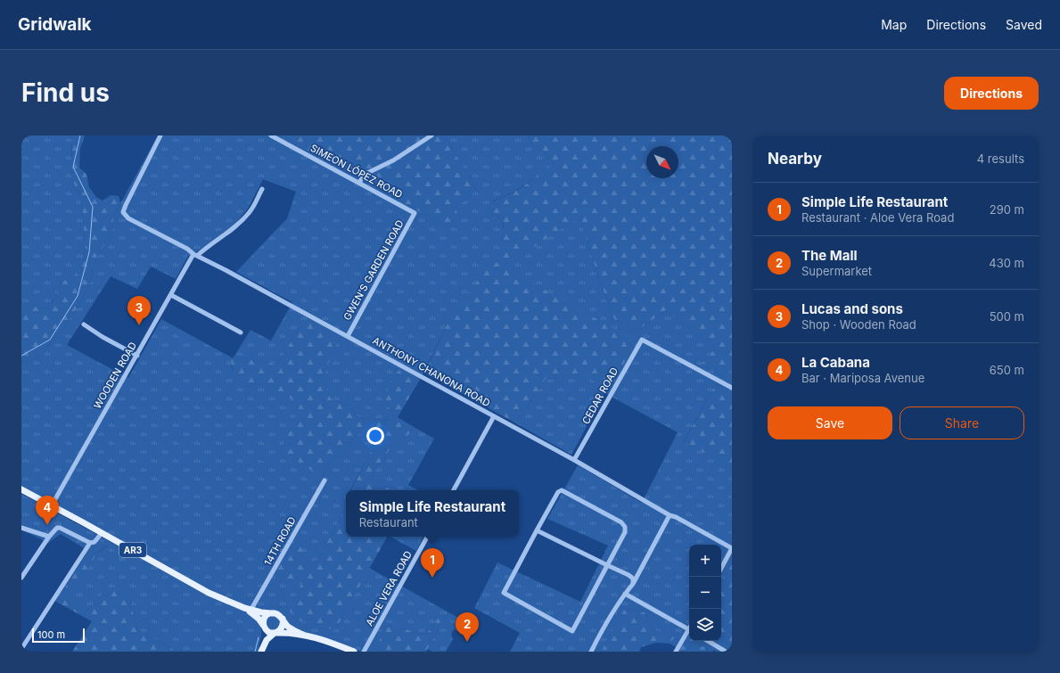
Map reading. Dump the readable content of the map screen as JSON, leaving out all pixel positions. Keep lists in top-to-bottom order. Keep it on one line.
{"streets":{"main road":["AR3"],"street":["SIMEON LÓPEZ ROAD","GWEN'S GARDEN ROAD","ANTHONY CHANONA ROAD","WOODEN ROAD","CEDAR ROAD","14TH ROAD","ALOE VERA ROAD"]},"crossings":[["SIMEON LÓPEZ ROAD","GWEN'S GARDEN ROAD"],["GWEN'S GARDEN ROAD","ANTHONY CHANONA ROAD"],["ANTHONY CHANONA ROAD","WOODEN ROAD"],["ANTHONY CHANONA ROAD","CEDAR ROAD"],["WOODEN ROAD","AR3"],["14TH ROAD","AR3"]],"scale_bar":"100 m","north":"bottom right","page":{"header":"Gridwalk","nav":["Map","Directions","Saved"],"buttons":["Directions",["Save","Share"]],"title":"Find us","heading":["Nearby","4 results"],"list":[{"mark":"1","name":"Simple Life Restaurant","note":"Restaurant · Aloe Vera Road","value":"290 m"},{"mark":"2","name":"The Mall","note":"Supermarket","value":"430 m"},{"mark":"3","name":"Lucas and sons","note":"Shop · Wooden Road","value":"500 m"},{"mark":"4","name":"La Cabana","note":"Bar · Mariposa Avenue","value":"650 m"}],"pins":["3","4","1","2"],"popup":["Simple Life Restaurant","Restaurant"],"map_buttons":["+","−"],"scale":"100 m"}}
